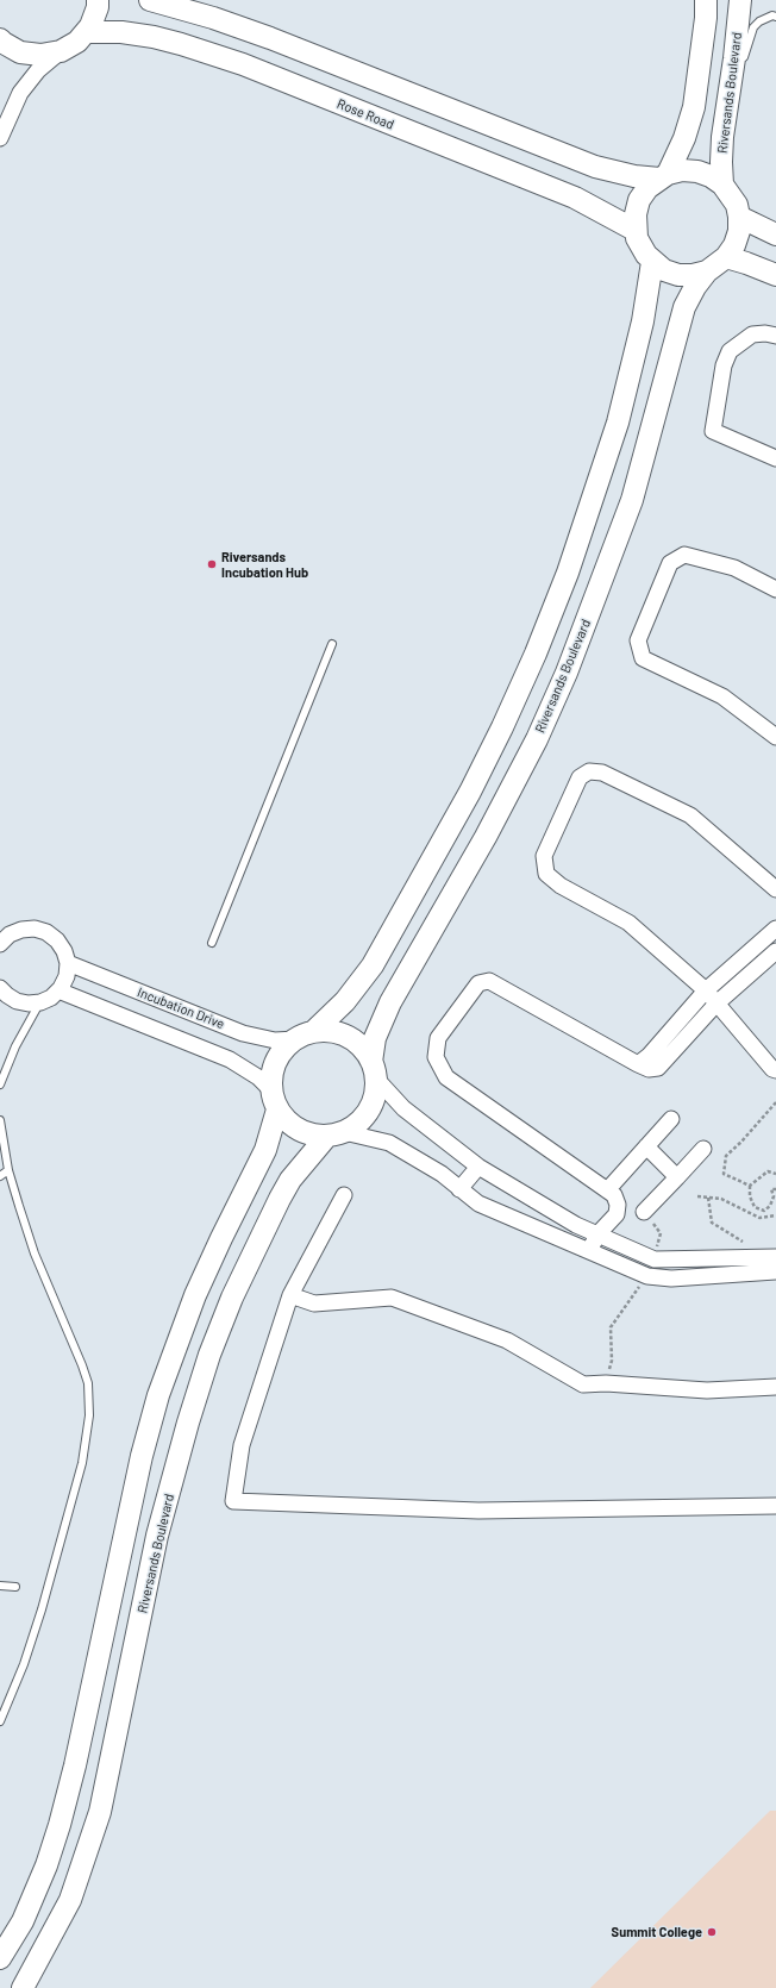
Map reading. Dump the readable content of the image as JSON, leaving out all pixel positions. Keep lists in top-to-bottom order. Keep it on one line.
{"streets":{"street":["Riversands Boulevard","Rose Road","Incubation Drive"]},"crossings":[["Riversands Boulevard","Rose Road"],["Riversands Boulevard","Incubation Drive"]],"places":["Riversands Incubation Hub","Summit College"]}
